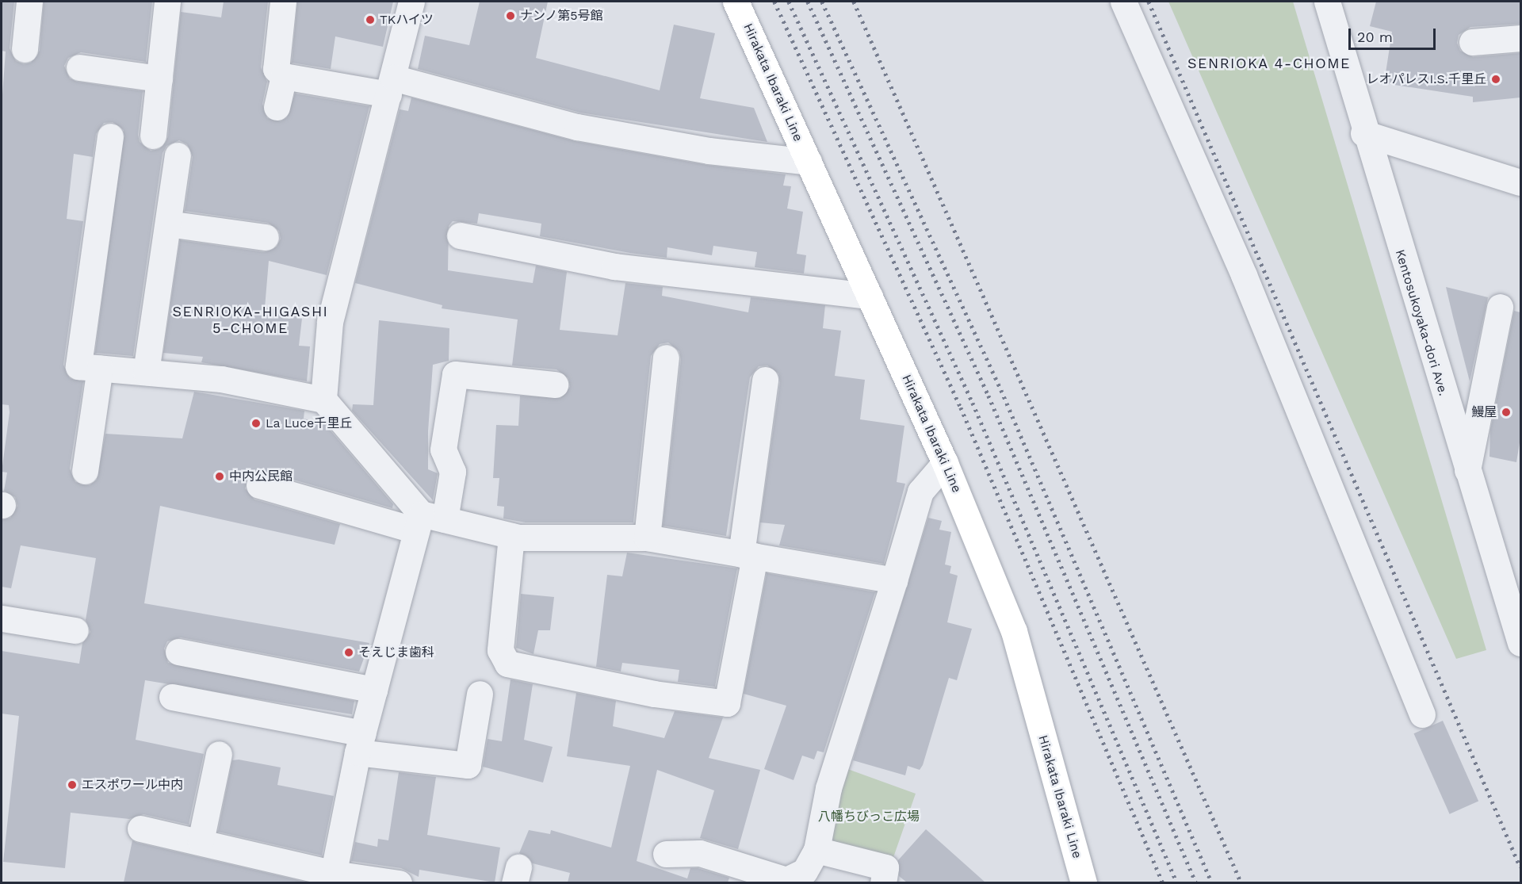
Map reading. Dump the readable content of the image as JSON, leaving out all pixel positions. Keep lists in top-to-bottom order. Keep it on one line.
{"streets":{"main road":["Hirakata Ibaraki Line"],"street":["Kentosukoyaka-dori Ave."]},"districts":["SENRIOKA 4-CHOME","SENRIOKA-HIGASHI 5-CHOME"],"parks":["八幡ちびっこ広場"],"places":["ナンノ第5号館","TKハイツ","レオパレスI.S.千里丘","鰻屋","La Luce千里丘","中内公民館","そえじま歯科","エスポワール中内"],"scale_bar":"20 m"}
